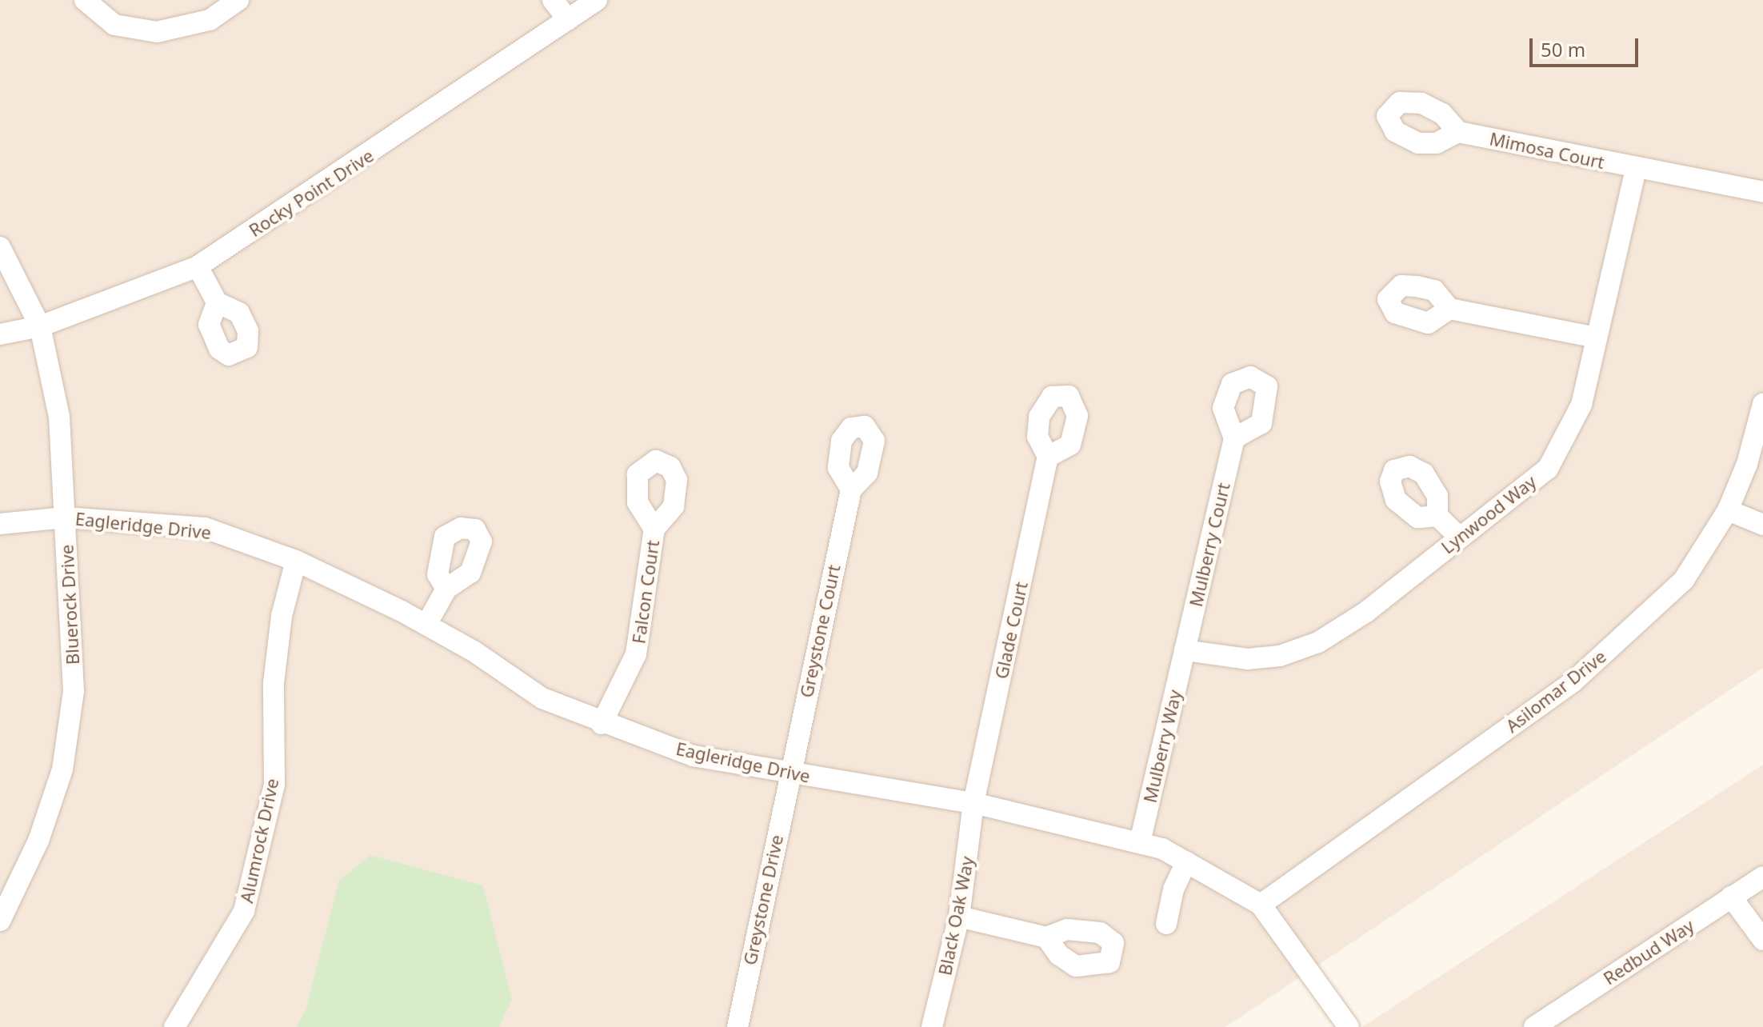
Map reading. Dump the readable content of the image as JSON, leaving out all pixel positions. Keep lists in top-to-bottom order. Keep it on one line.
{"streets":{"street":["Mimosa Court","Rocky Point Drive","Lynwood Way","Eagleridge Drive","Mulberry Court","Falcon Court","Bluerock Drive","Glade Court","Greystone Court","Asilomar Drive","Mulberry Way","Alumrock Drive","Greystone Drive","Black Oak Way","Redbud Way"]},"crossings":[["Mimosa Court","Lynwood Way"],["Rocky Point Drive","Bluerock Drive"],["Lynwood Way","Mulberry Court"],["Lynwood Way","Mulberry Way"],["Eagleridge Drive","Falcon Court"],["Eagleridge Drive","Bluerock Drive"],["Eagleridge Drive","Glade Court"],["Eagleridge Drive","Greystone Court"],["Eagleridge Drive","Asilomar Drive"],["Eagleridge Drive","Mulberry Way"],["Eagleridge Drive","Alumrock Drive"],["Eagleridge Drive","Greystone Drive"],["Eagleridge Drive","Black Oak Way"],["Mulberry Court","Mulberry Way"],["Glade Court","Black Oak Way"],["Greystone Court","Greystone Drive"]],"scale_bar":"50 m"}
